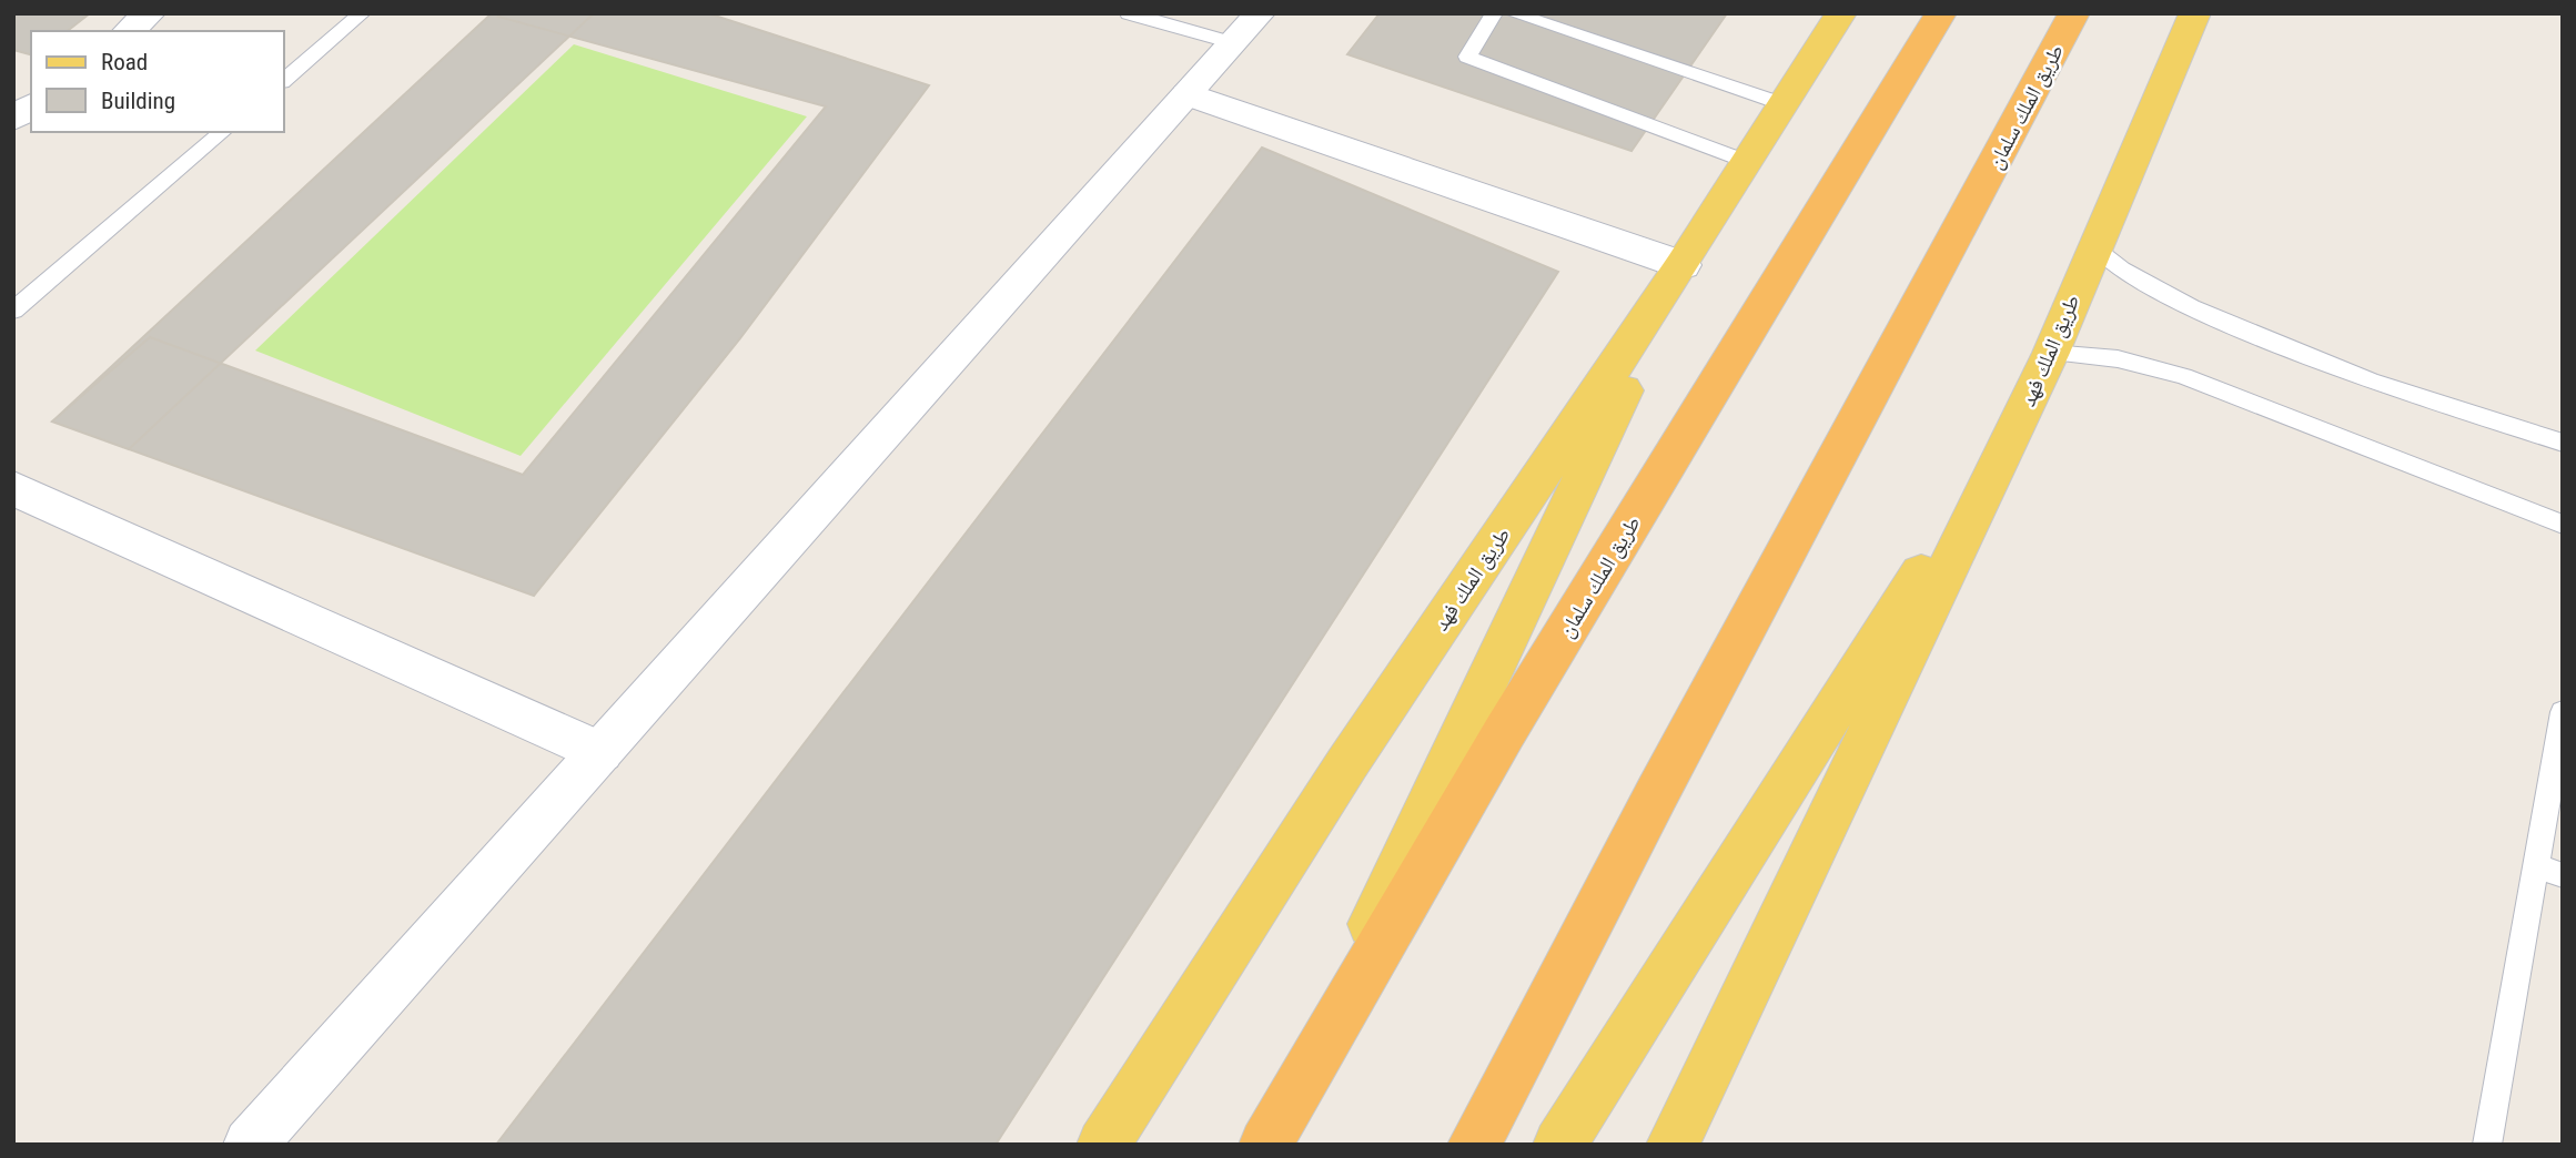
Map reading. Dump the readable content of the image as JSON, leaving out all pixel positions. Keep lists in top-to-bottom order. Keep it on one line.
{"streets":{"highway":["طريق الملك سلمان"],"main road":["طريق الملك فهد"]},"legend":["Road","Building"]}
